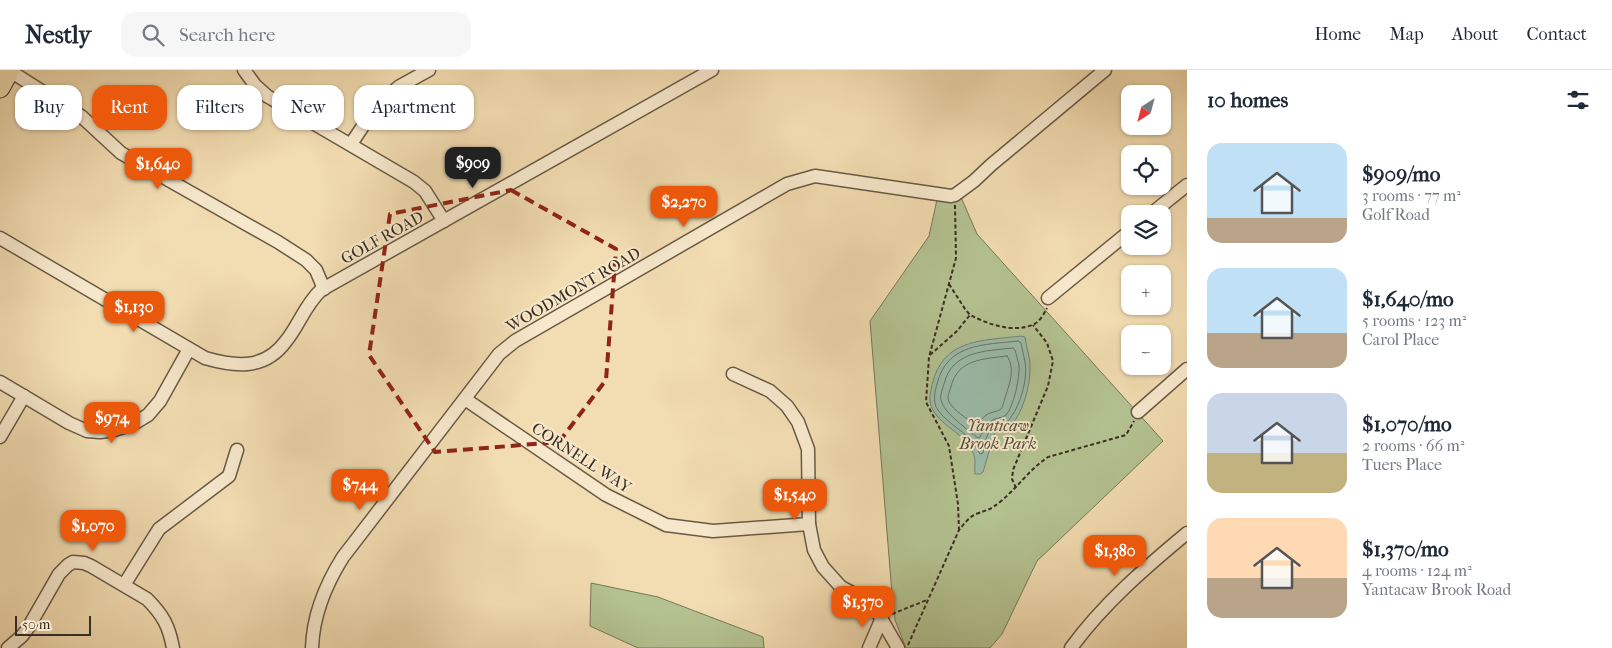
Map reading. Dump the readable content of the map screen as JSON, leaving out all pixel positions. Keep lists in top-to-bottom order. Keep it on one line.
{"streets":{"street":["GOLF ROAD","WOODMONT ROAD","CORNELL WAY"]},"crossings":[["WOODMONT ROAD","CORNELL WAY"]],"parks":["Yanticaw Brook Park"],"scale_bar":"50 m","north":"bottom left","page":{"header":"Nestly","search":"Search here","nav":["Home","Map","About","Contact"],"heading":"10 homes","map_buttons":["+","−"],"chip":["Buy","Rent","Filters","New","Apartment"],"list":[{"name":"$909/mo","note":"3 rooms · 77 m² · Golf Road"},{"name":"$1,640/mo","note":"5 rooms · 123 m² · Carol Place"},{"name":"$1,070/mo","note":"2 rooms · 66 m² · Tuers Place"},{"name":"$1,370/mo","note":"4 rooms · 124 m² · Yantacaw Brook Road"}],"price":["$909","$1,640","$2,270","$1,130","$974","$744","$1,540","$1,070","$1,380","$1,370"],"scale":"50 m"}}
